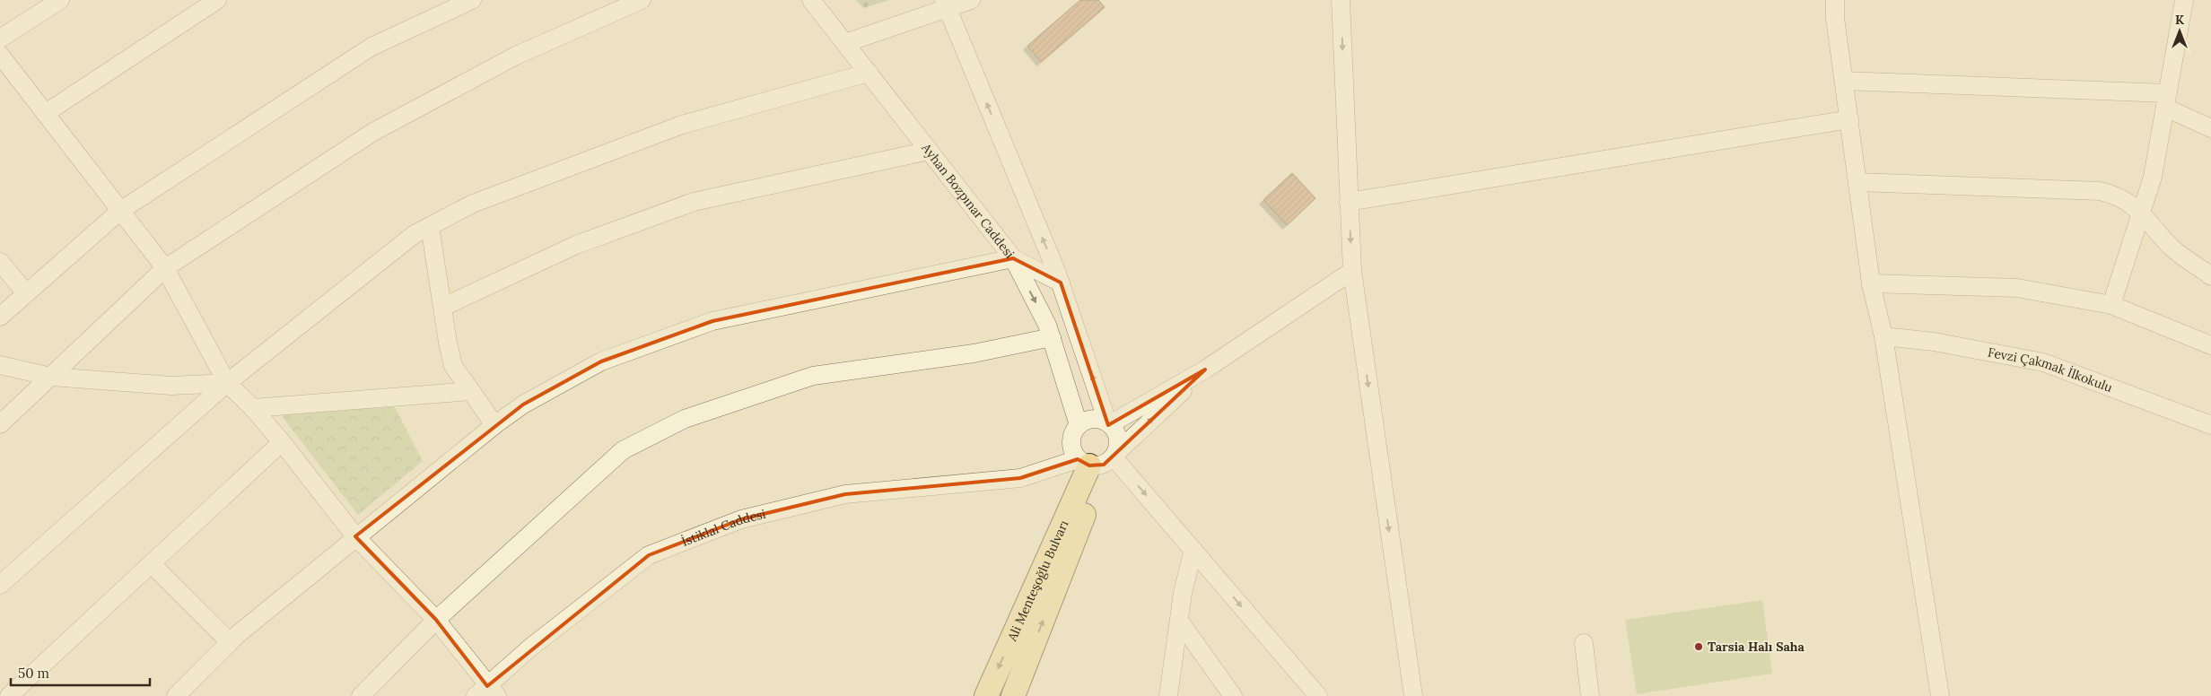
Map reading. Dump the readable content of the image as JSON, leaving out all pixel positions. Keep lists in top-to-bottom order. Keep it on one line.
{"streets":{"main road":["Ali Menteşoğlu Bulvarı"],"street":["Ayhan Bozpınar Caddesi","Fevzi Çakmak İlkokulu","İstiklal Caddesi"]},"crossings":[["İstiklal Caddesi","Ali Menteşoğlu Bulvarı"]],"places":["Tarsia Halı Saha"],"scale_bar":"50 m","north":"top"}
